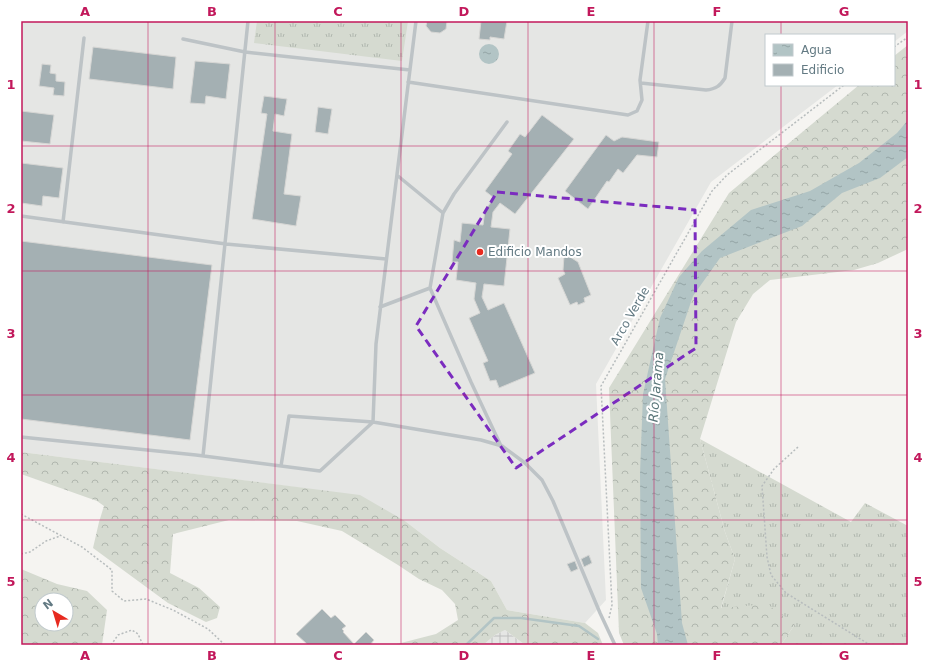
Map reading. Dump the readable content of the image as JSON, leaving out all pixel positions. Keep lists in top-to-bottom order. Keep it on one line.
{"streets":{"path":["Arco Verde"]},"water":["Río Jarama"],"places":["Edificio Mandos"],"legend":["Agua","Edificio"],"north":"top left","grid":{"columns":["A","B","C","D","E","F","G"],"rows":["1","2","3","4","5"]}}
